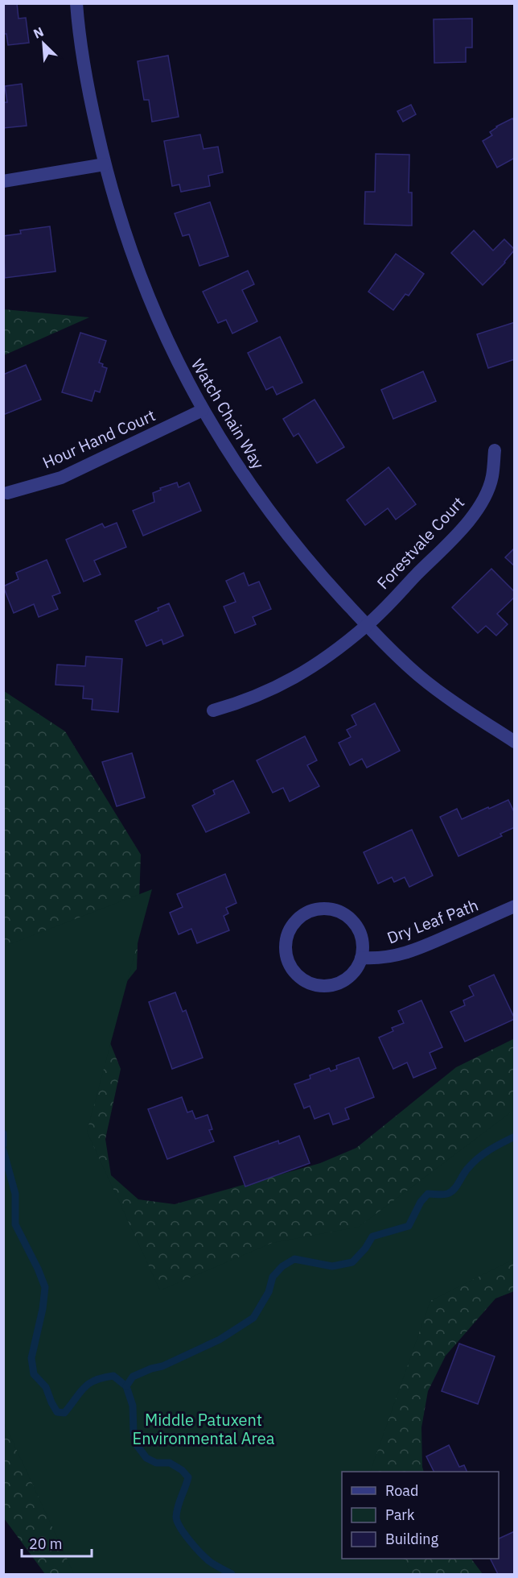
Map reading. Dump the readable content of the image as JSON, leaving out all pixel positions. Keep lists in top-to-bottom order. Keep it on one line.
{"streets":{"street":["Watch Chain Way","Hour Hand Court","Forestvale Court","Dry Leaf Path"]},"crossings":[["Watch Chain Way","Hour Hand Court"],["Watch Chain Way","Forestvale Court"]],"parks":["Middle Patuxent Environmental Area"],"legend":["Road","Park","Building"],"scale_bar":"20 m","north":"top left"}
